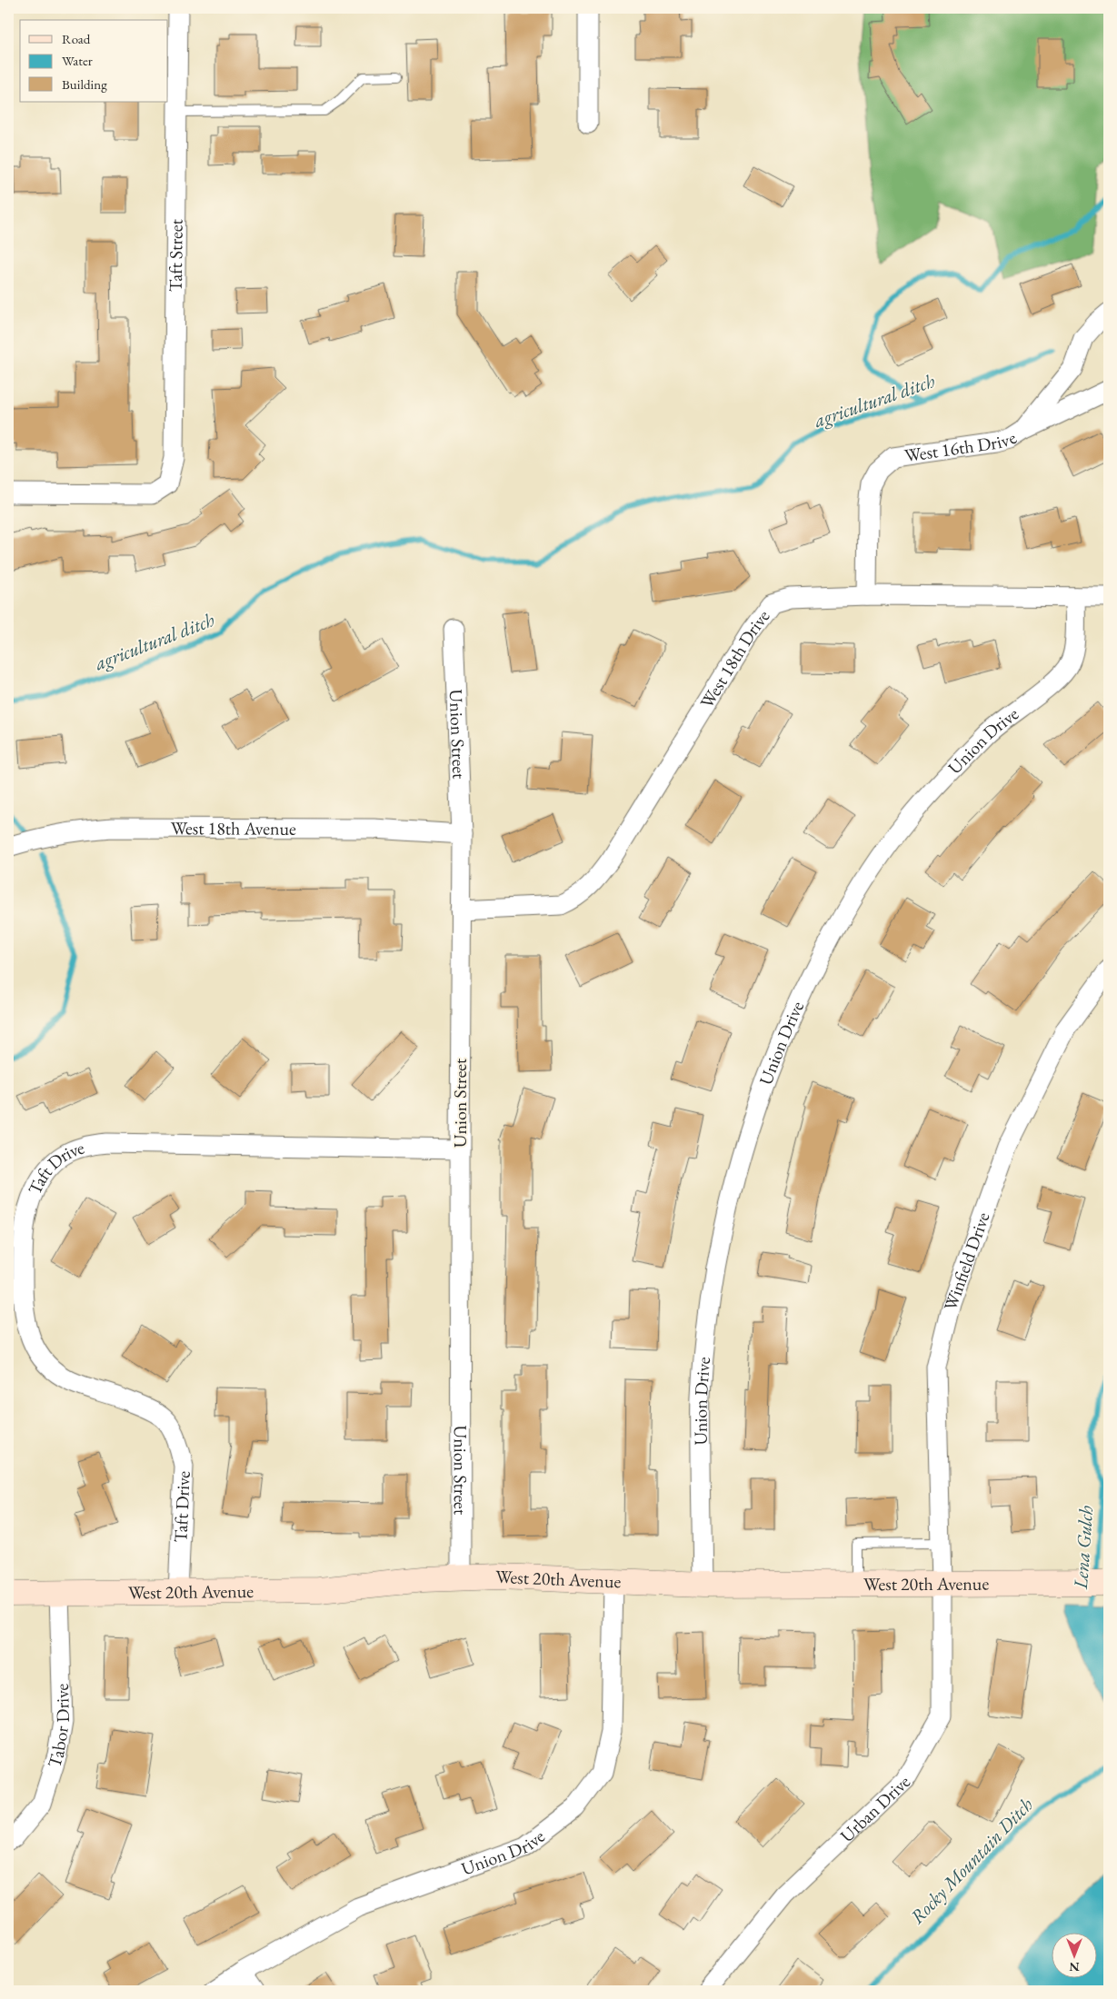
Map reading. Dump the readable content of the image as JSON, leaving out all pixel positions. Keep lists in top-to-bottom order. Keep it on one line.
{"streets":{"street":["Taft Street","West 16th Drive","West 18th Drive","Union Street","Union Drive","West 18th Avenue","Taft Drive","Winfield Drive","West 20th Avenue","Tabor Drive","Urban Drive"]},"crossings":[["West 16th Drive","West 18th Drive"],["West 18th Drive","Union Street"],["West 18th Drive","Union Drive"],["Union Street","West 18th Avenue"],["Union Street","Taft Drive"],["Union Street","West 20th Avenue"],["Union Drive","West 20th Avenue"],["Taft Drive","West 20th Avenue"],["Winfield Drive","West 20th Avenue"],["Winfield Drive","Urban Drive"],["West 20th Avenue","Tabor Drive"],["West 20th Avenue","Urban Drive"]],"water":["agricultural ditch","Lena Gulch","Rocky Mountain Ditch"],"legend":["Road","Water","Building"],"north":"bottom"}
